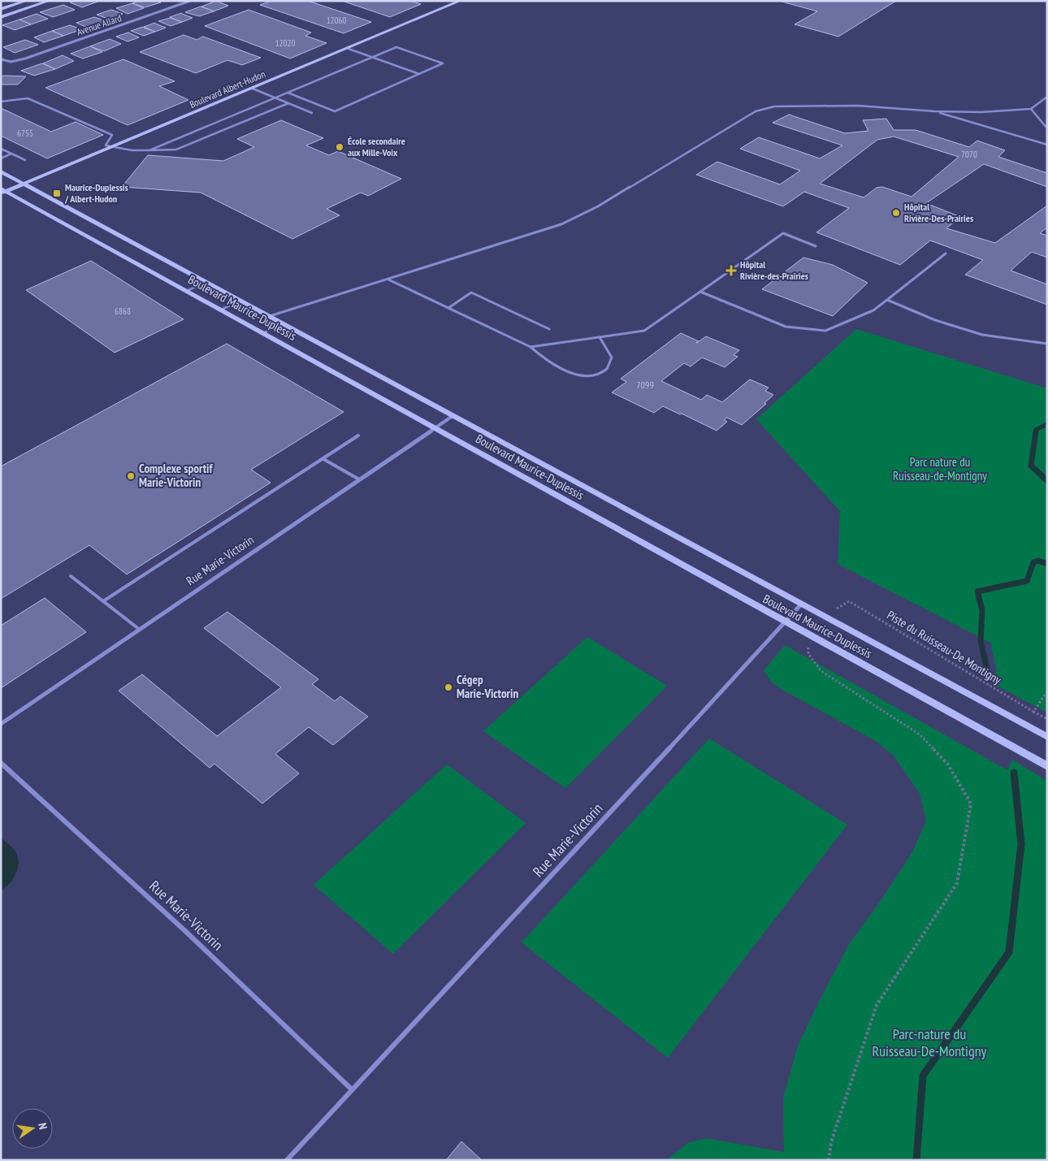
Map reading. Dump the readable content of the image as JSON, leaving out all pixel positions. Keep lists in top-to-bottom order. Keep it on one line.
{"streets":{"street":["Avenue Allard","Boulevard Albert-Hudon","Boulevard Maurice-Duplessis","Rue Marie-Victorin"],"path":["Piste du Ruisseau-De Montigny"]},"crossings":[["Boulevard Albert-Hudon","Boulevard Maurice-Duplessis"],["Boulevard Maurice-Duplessis","Rue Marie-Victorin"],["Boulevard Maurice-Duplessis","Piste du Ruisseau-De Montigny"]],"parks":["Parc nature du Ruisseau-de-Montigny","Parc-nature du Ruisseau-De-Montigny"],"places":{"other":["École secondaire aux Mille-Voix","Hôpital Rivière-Des-Prairies","Complexe sportif Marie-Victorin","Cégep Marie-Victorin"],"transit":["Maurice-Duplessis / Albert-Hudon"],"health":["Hôpital Rivière-des-Prairies"]},"house_numbers":["12060","12020","6755","7070","6868","7099"],"north":"right"}
